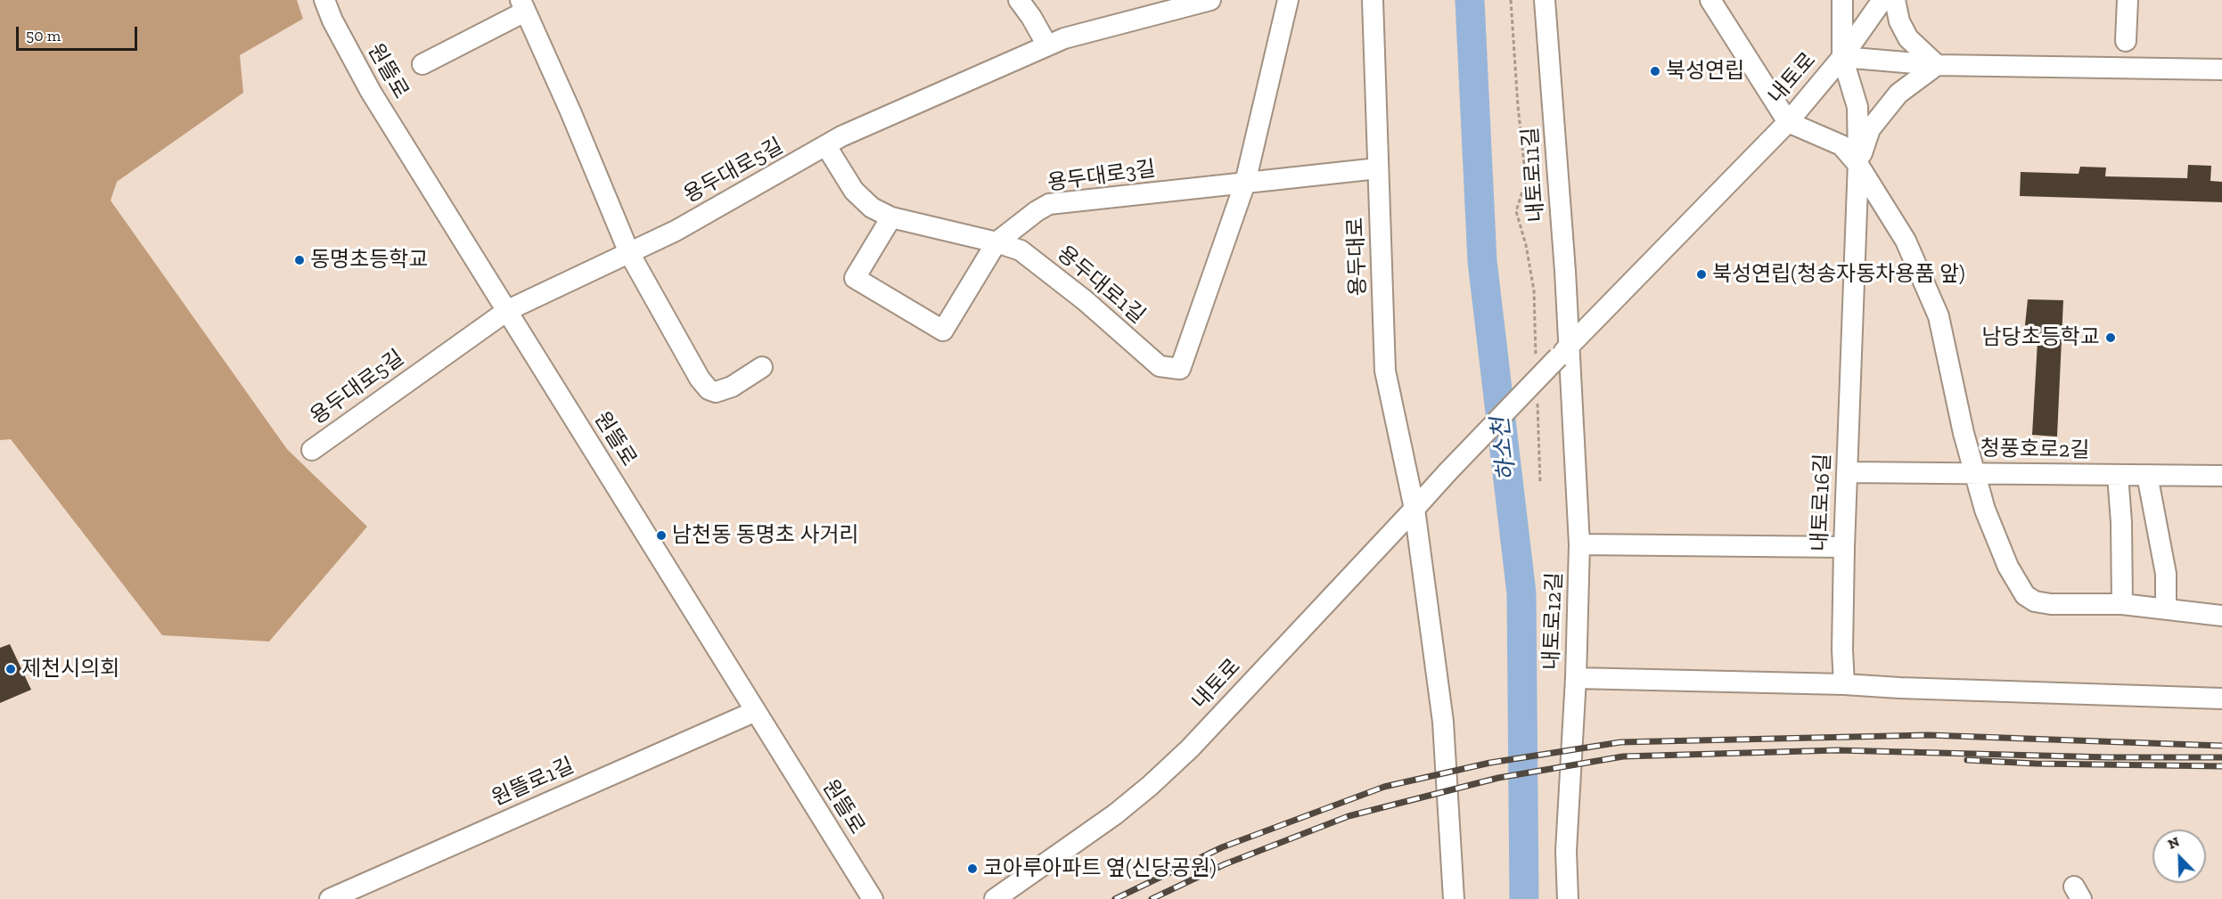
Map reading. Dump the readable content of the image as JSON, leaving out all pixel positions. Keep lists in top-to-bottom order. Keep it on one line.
{"streets":{"street":["원뜰로","내토로","용두대로5길","내토로11길","용두대로3길","용두대로","용두대로1길","청풍호로2길","내토로16길","내토로12길","원뜰로1길"]},"crossings":[["원뜰로","용두대로5길"],["원뜰로","원뜰로1길"],["내토로","내토로11길"],["내토로","용두대로"],["내토로","내토로16길"],["내토로","내토로12길"],["용두대로5길","용두대로1길"],["내토로11길","내토로12길"],["용두대로3길","용두대로"],["용두대로3길","용두대로1길"],["청풍호로2길","내토로16길"]],"water":["하소천"],"places":["북성연립","동명초등학교","북성연립(청송자동차용품 앞)","남당초등학교","남천동 동명초 사거리","제천시의회","코아루아파트 옆(신당공원)"],"scale_bar":"50 m","north":"top left"}
